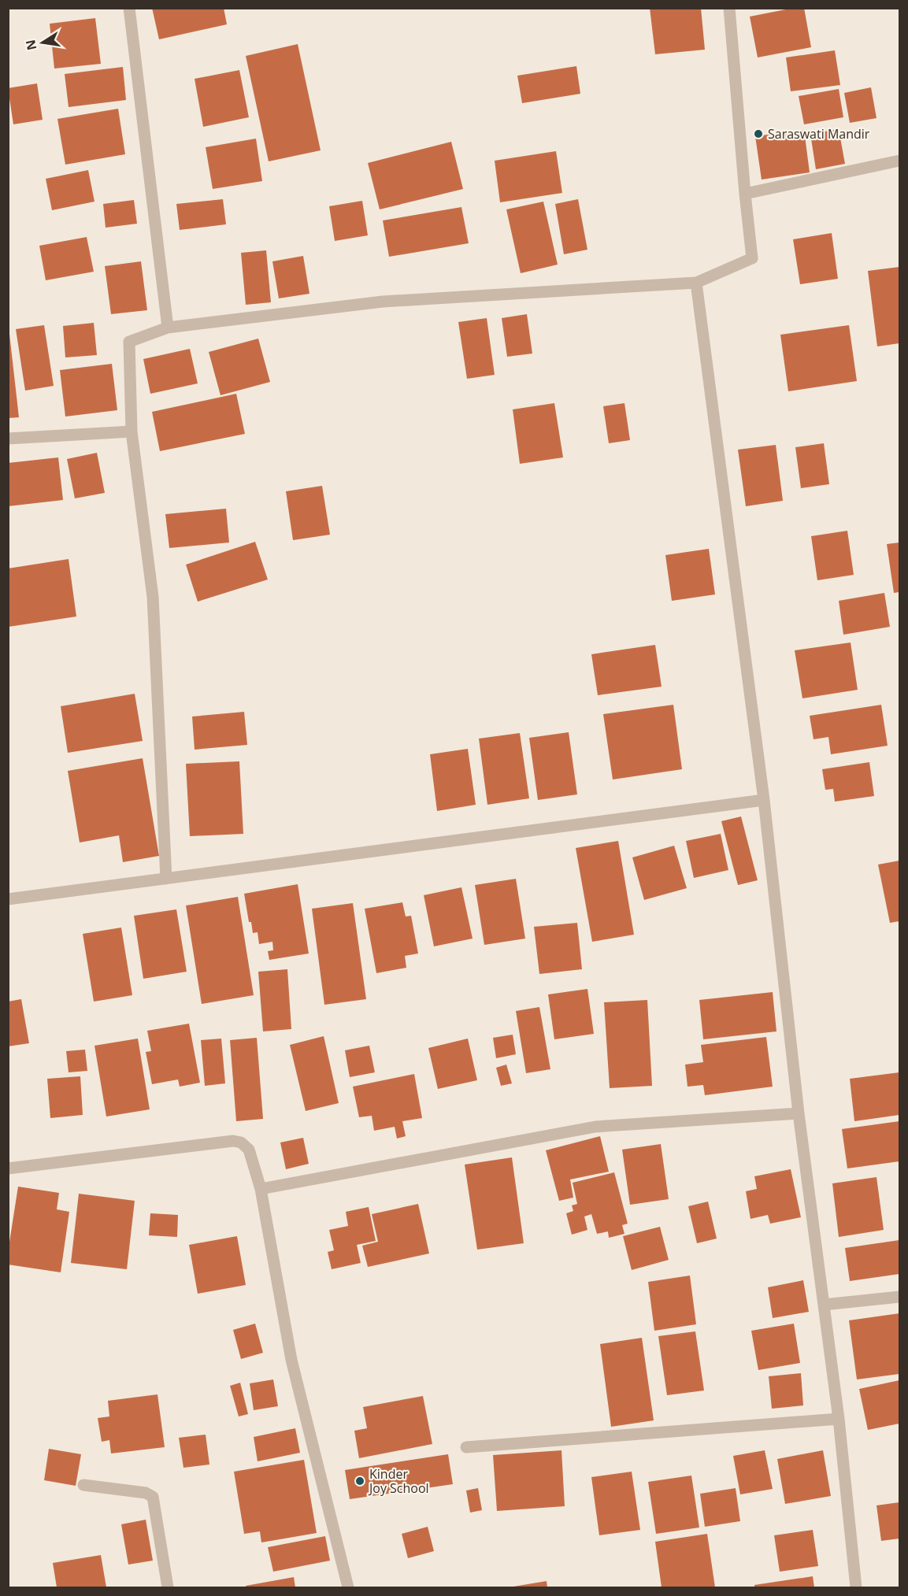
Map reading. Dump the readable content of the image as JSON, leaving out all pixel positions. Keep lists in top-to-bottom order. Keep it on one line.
{"places":["Saraswati Mandir","Kinder Joy School"],"north":"left"}
